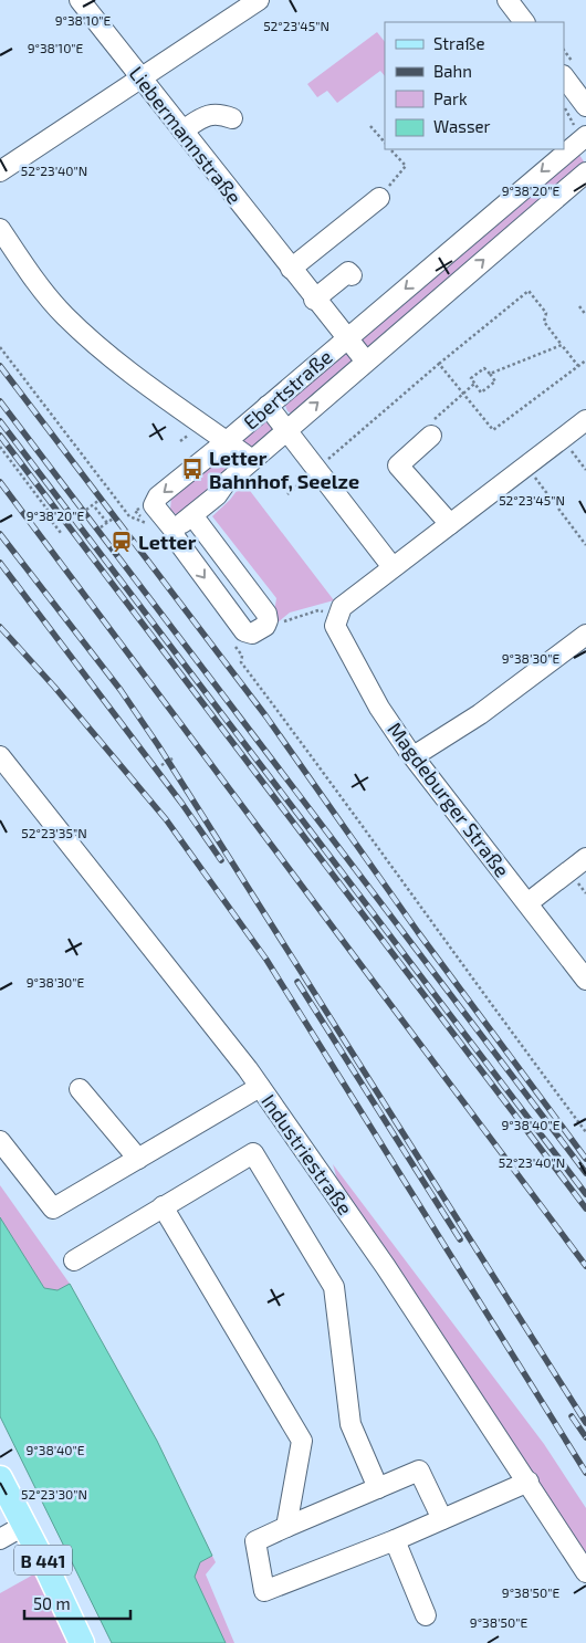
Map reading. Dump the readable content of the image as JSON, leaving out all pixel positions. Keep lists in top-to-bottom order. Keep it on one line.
{"streets":{"main road":["B 441"],"street":["Liebermannstraße","Ebertstraße","Magdeburger Straße","Industriestraße"]},"crossings":[["Liebermannstraße","Ebertstraße"]],"places":{"bus stop":["Letter Bahnhof, Seelze"],"station":["Letter"]},"legend":["Straße","Bahn","Park","Wasser"],"scale_bar":"50 m","coordinates":["9°38'10\"E","52°23'45\"N","52°23'40\"N","9°38'20\"E","9°38'30\"E","52°23'35\"N","9°38'40\"E","52°23'30\"N","9°38'50\"E"]}
